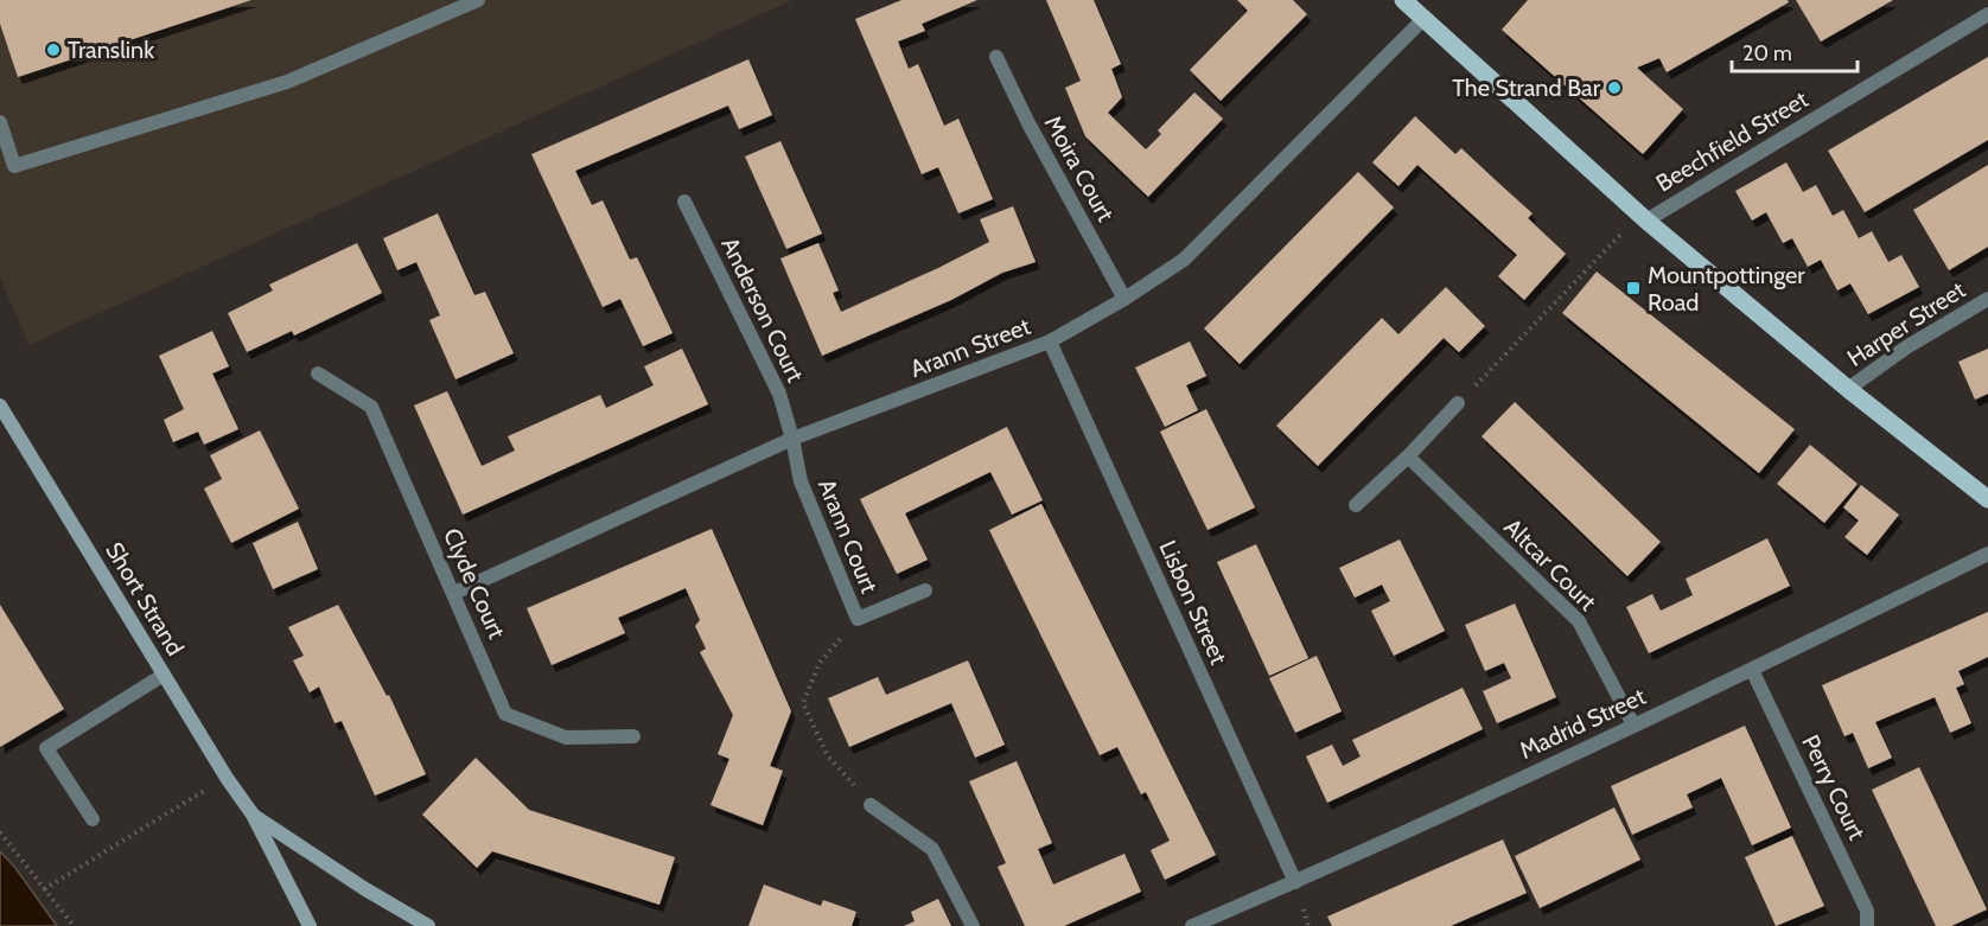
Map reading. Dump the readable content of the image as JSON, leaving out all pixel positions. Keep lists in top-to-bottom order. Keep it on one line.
{"streets":{"main road":["Short Strand"],"street":["Beechfield Street","Moira Court","Anderson Court","Harper Street","Arann Street","Arann Court","Altcar Court","Clyde Court","Lisbon Street","Madrid Street","Perry Court"]},"crossings":[["Moira Court","Arann Street"],["Anderson Court","Arann Street"],["Anderson Court","Arann Court"],["Arann Street","Arann Court"],["Arann Street","Clyde Court"],["Arann Street","Lisbon Street"],["Altcar Court","Madrid Street"],["Lisbon Street","Madrid Street"],["Madrid Street","Perry Court"]],"places":{"other":["Translink","The Strand Bar"],"transit":["Mountpottinger Road"]},"scale_bar":"20 m"}
